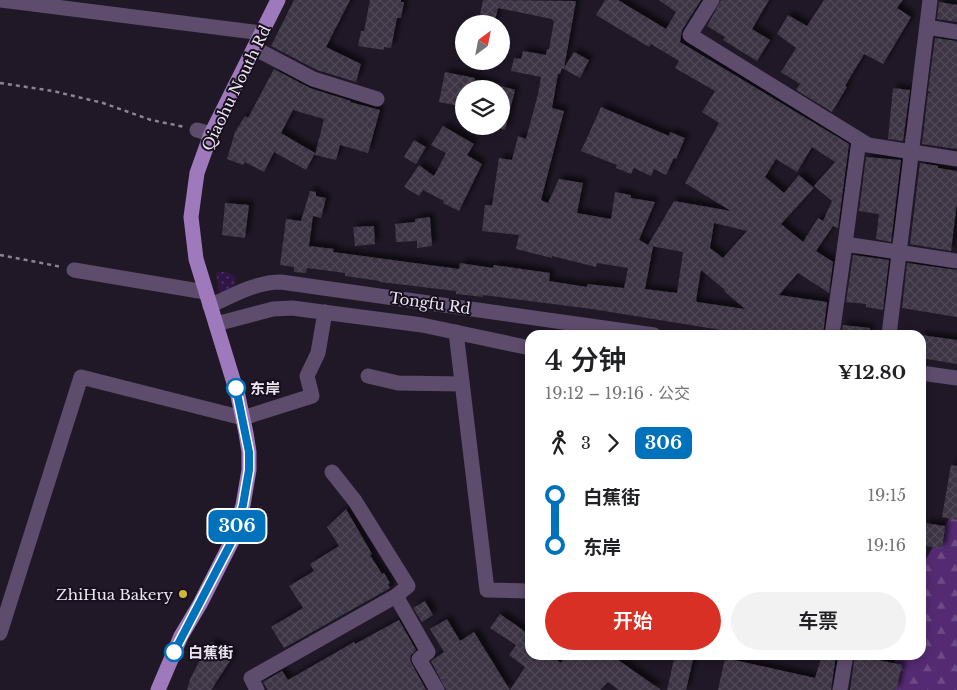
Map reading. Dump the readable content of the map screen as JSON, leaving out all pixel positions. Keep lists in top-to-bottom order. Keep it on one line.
{"streets":{"main road":["Qiaohu Nouth Rd"],"street":["Tongfu Rd"]},"crossings":[["Qiaohu Nouth Rd","Tongfu Rd"]],"places":["东岸","ZhiHua Bakery","白蕉街"],"lines":["bus line 306"],"north":"top right","page":{"on_map":"306","heading":["4 分钟","19:12 – 19:16 · 公交","¥12.80"],"legs":["3","306"],"list":[{"name":"白蕉街","value":"19:15"},{"name":"东岸","value":"19:16"}],"buttons":["开始","车票"]}}
